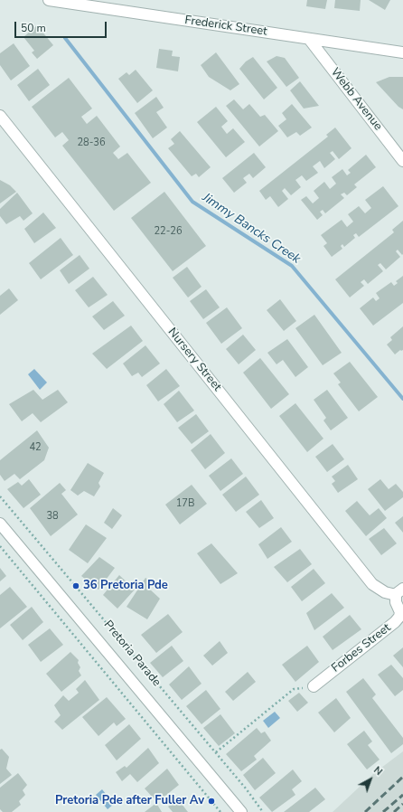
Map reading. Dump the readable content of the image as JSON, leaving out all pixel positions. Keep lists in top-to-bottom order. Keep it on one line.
{"streets":{"street":["Frederick Street","Webb Avenue","Nursery Street","Forbes Street","Pretoria Parade"]},"crossings":[["Frederick Street","Webb Avenue"],["Nursery Street","Forbes Street"]],"water":["Jimmy Bancks Creek"],"places":["36 Pretoria Pde","Pretoria Pde after Fuller Av"],"house_numbers":["28-36","22-26","42","17B","38"],"scale_bar":"50 m","north":"top right"}
